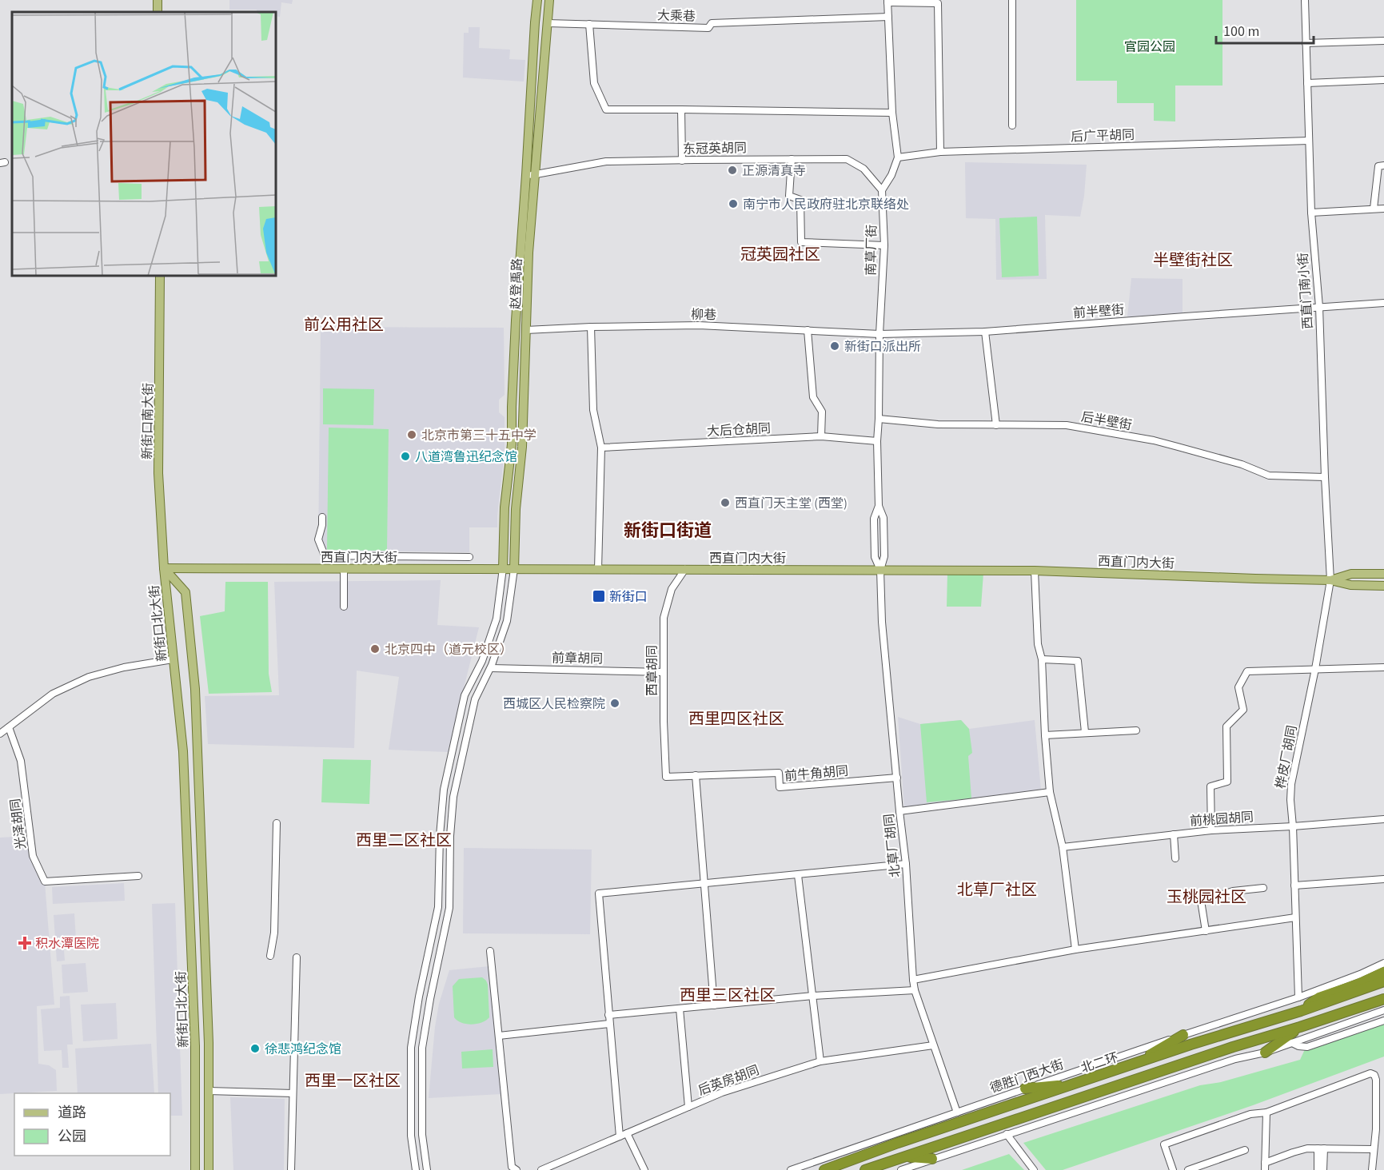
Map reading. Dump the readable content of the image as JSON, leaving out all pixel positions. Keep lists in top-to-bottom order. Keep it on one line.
{"streets":{"highway":["北二环"],"main road":["赵登禹路","新街口南大街","西直门内大街","新街口北大街"],"street":["大乘巷","后广平胡同","东冠英胡同","南草厂街","西直门南小街","前半壁街","柳巷","后半壁街","大后仓胡同","前章胡同","西章胡同","桦皮厂胡同","前牛角胡同","前桃园胡同","光泽胡同","北草厂胡同","德胜门西大街","后英房胡同"]},"crossings":[["大乘巷","赵登禹路"],["后广平胡同","西直门南小街"],["东冠英胡同","南草厂街"],["东冠英胡同","赵登禹路"],["南草厂街","前半壁街"],["南草厂街","柳巷"],["南草厂街","后半壁街"],["南草厂街","大后仓胡同"],["南草厂街","西直门内大街"],["南草厂街","北草厂胡同"],["赵登禹路","柳巷"],["赵登禹路","西直门内大街"],["西直门南小街","前半壁街"],["西直门南小街","后半壁街"],["西直门南小街","西直门内大街"],["西直门南小街","桦皮厂胡同"],["前半壁街","柳巷"],["新街口南大街","西直门内大街"],["新街口南大街","新街口北大街"],["西直门内大街","新街口北大街"],["西直门内大街","西章胡同"],["西直门内大街","桦皮厂胡同"],["西直门内大街","北草厂胡同"],["前章胡同","西章胡同"],["西章胡同","前牛角胡同"],["桦皮厂胡同","前桃园胡同"],["桦皮厂胡同","德胜门西大街"],["前牛角胡同","北草厂胡同"],["北草厂胡同","德胜门西大街"],["北草厂胡同","后英房胡同"]],"districts":["冠英园社区","半壁街社区","前公用社区","新街口街道","西里四区社区","西里二区社区","北草厂社区","玉桃园社区","西里三区社区","西里一区社区"],"parks":["官园公园"],"places":{"other":["正源清真寺","南宁市人民政府驻北京联络处","新街口派出所","北京市第三十五中学","八道湾鲁迅纪念馆","西直门天主堂 (西堂)","北京四中（道元校区）","西城区人民检察院","徐悲鸿纪念馆"],"transit":["新街口"],"health":["积水潭医院"]},"legend":["道路","公园"],"scale_bar":"100 m"}
